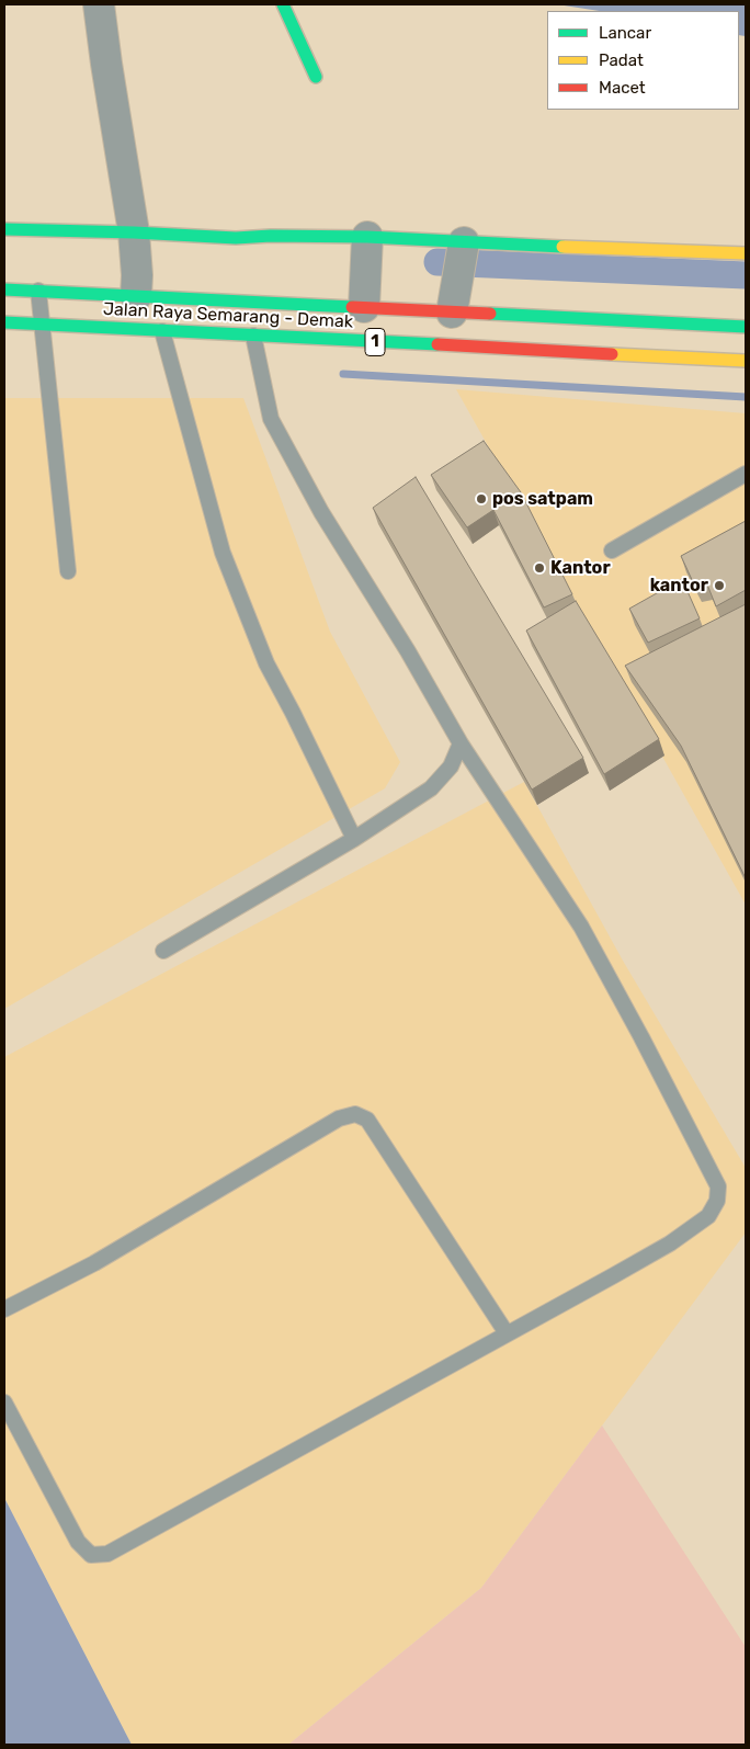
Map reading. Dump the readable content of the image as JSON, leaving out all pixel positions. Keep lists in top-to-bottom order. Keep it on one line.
{"streets":{"main road":["Jalan Raya Semarang - Demak","1"]},"places":["pos satpam","Kantor","kantor"],"legend":["Lancar","Padat","Macet"]}
